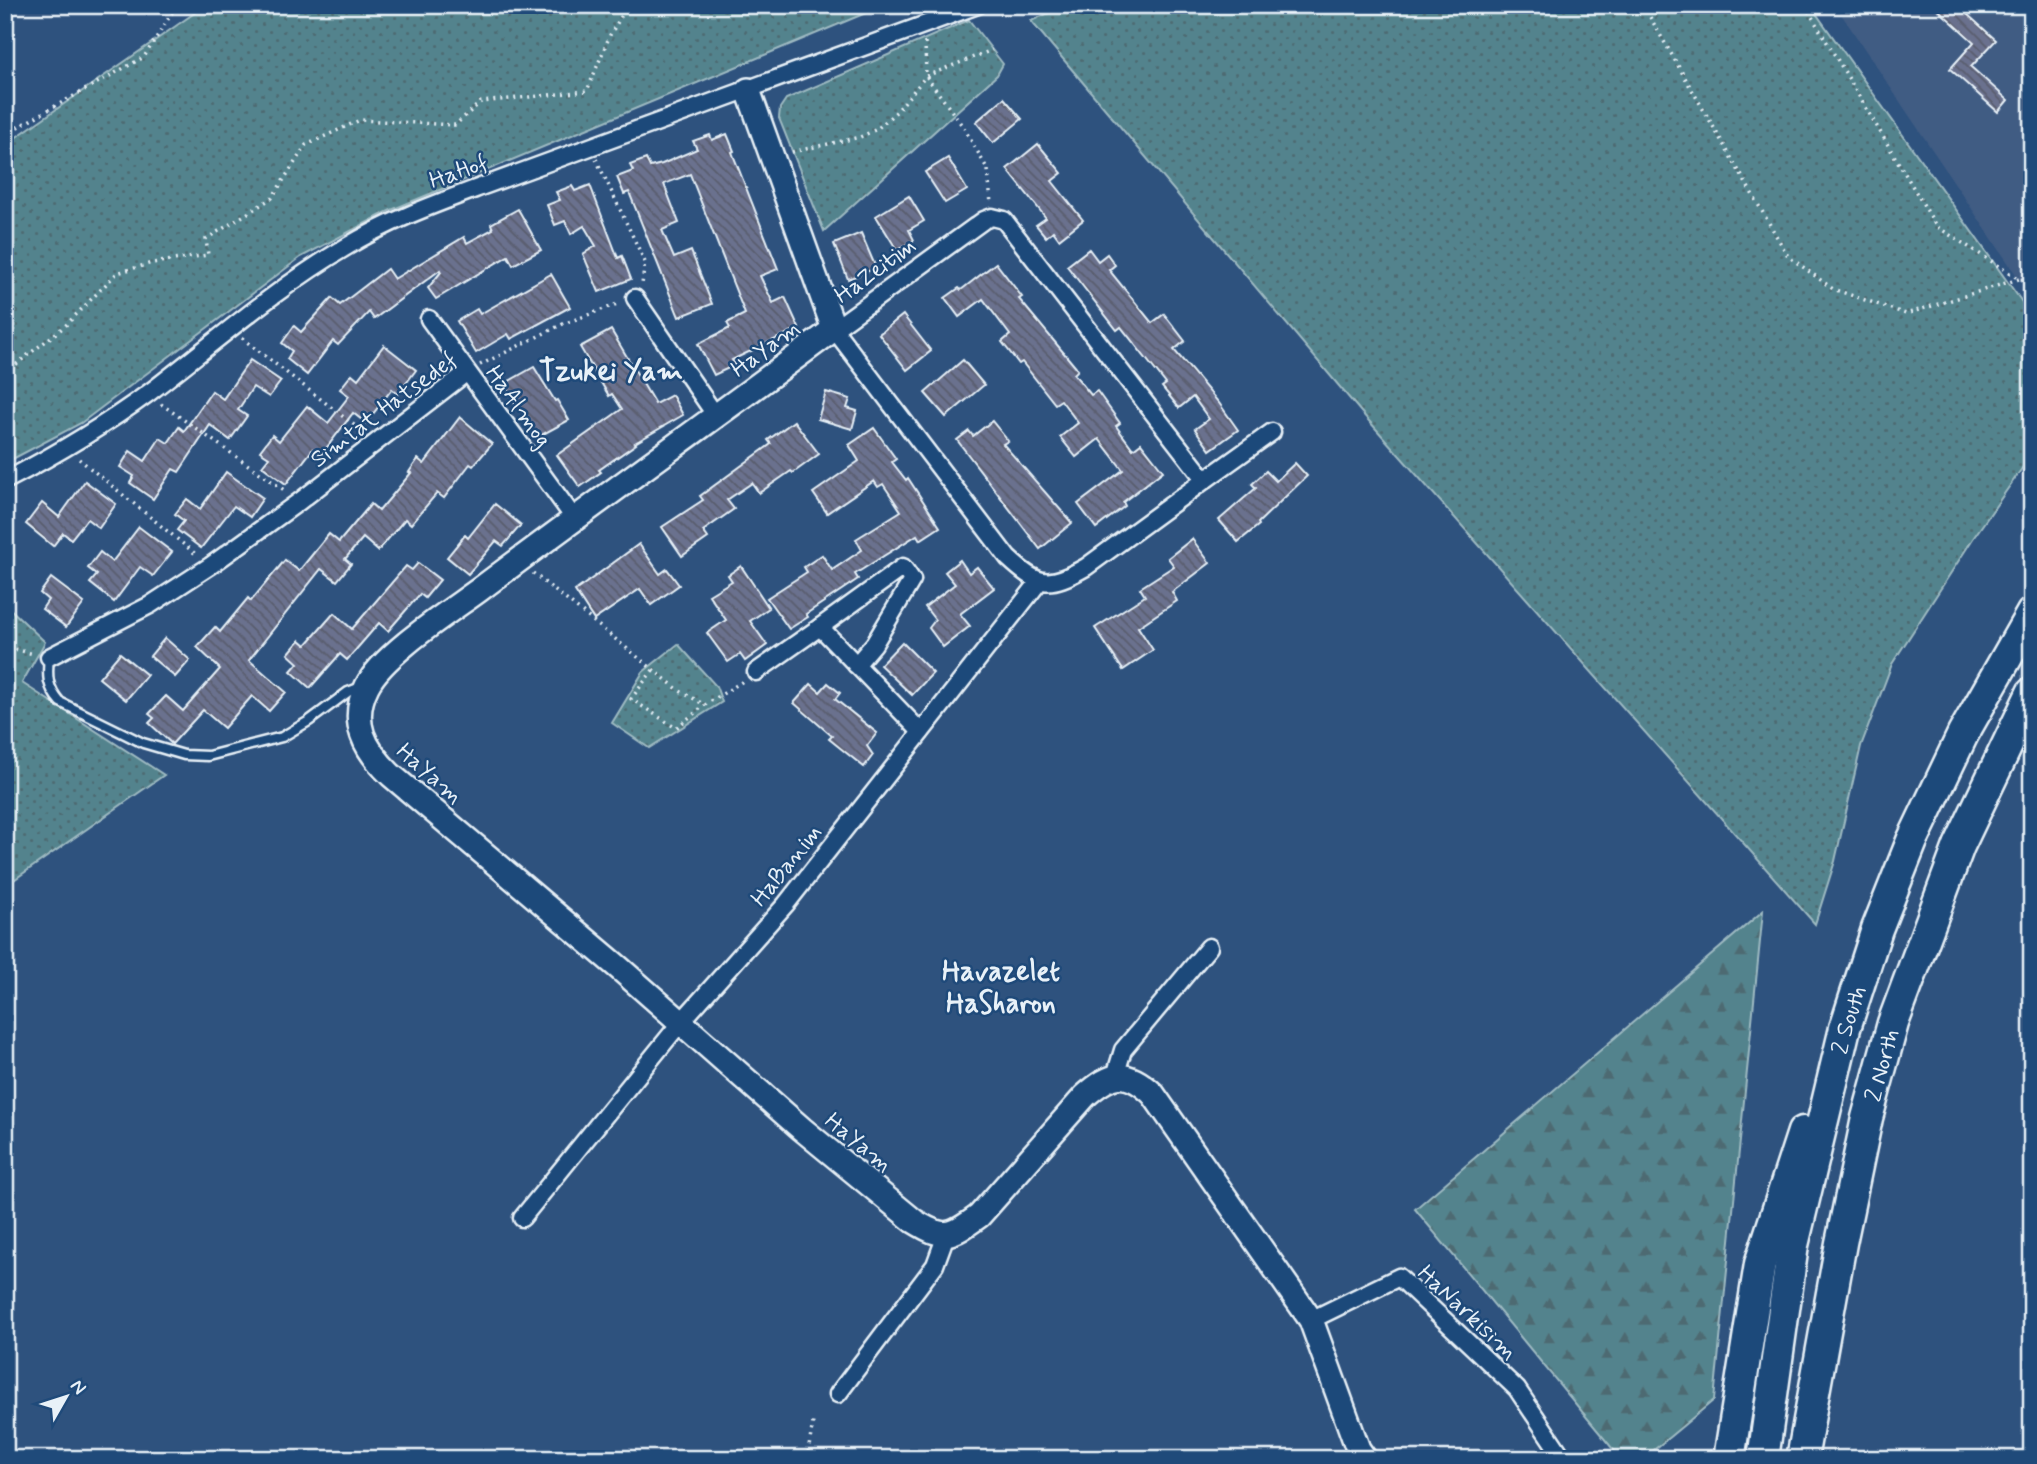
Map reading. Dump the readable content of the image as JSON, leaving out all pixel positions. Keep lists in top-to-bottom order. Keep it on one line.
{"streets":{"highway":["2 South","2 North"],"street":["HaHof","HaZeitim","HaYam","HaAlmog","Simtat Hatsedef","HaBanim","HaNarkisim"]},"crossings":[["HaHof","HaYam"],["HaZeitim","HaYam"],["HaZeitim","HaBanim"],["HaYam","HaAlmog"],["HaYam","HaBanim"],["HaAlmog","Simtat Hatsedef"]],"districts":["Tzukei Yam","Havazelet HaSharon"],"north":"top right"}
